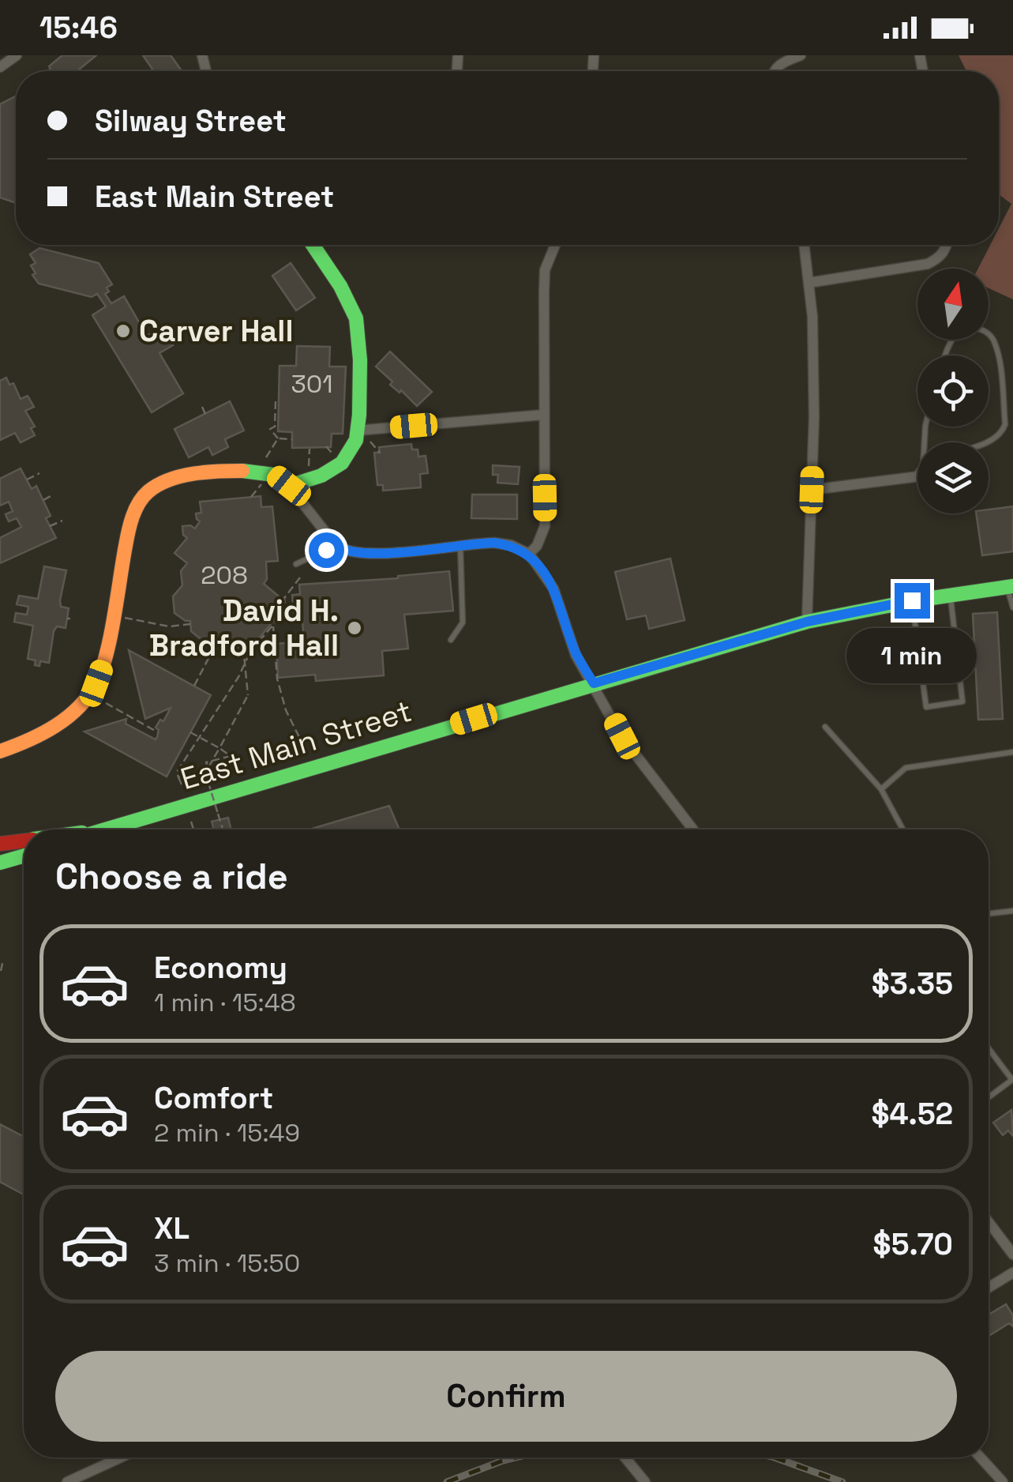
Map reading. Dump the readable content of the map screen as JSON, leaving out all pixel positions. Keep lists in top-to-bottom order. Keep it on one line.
{"streets":{"main road":["East Main Street"]},"places":["Carver Hall","David H. Bradford Hall"],"house_numbers":["301","208"],"north":"top","page":{"status":"15:46","banner":["Silway Street","East Main Street"],"bubble":"1 min","heading":"Choose a ride","list":[{"name":"Economy","note":"1 min · 15:48","value":"$3.35"},{"name":"Comfort","note":"2 min · 15:49","value":"$4.52"},{"name":"XL","note":"3 min · 15:50","value":"$5.70"}],"buttons":"Confirm"}}
